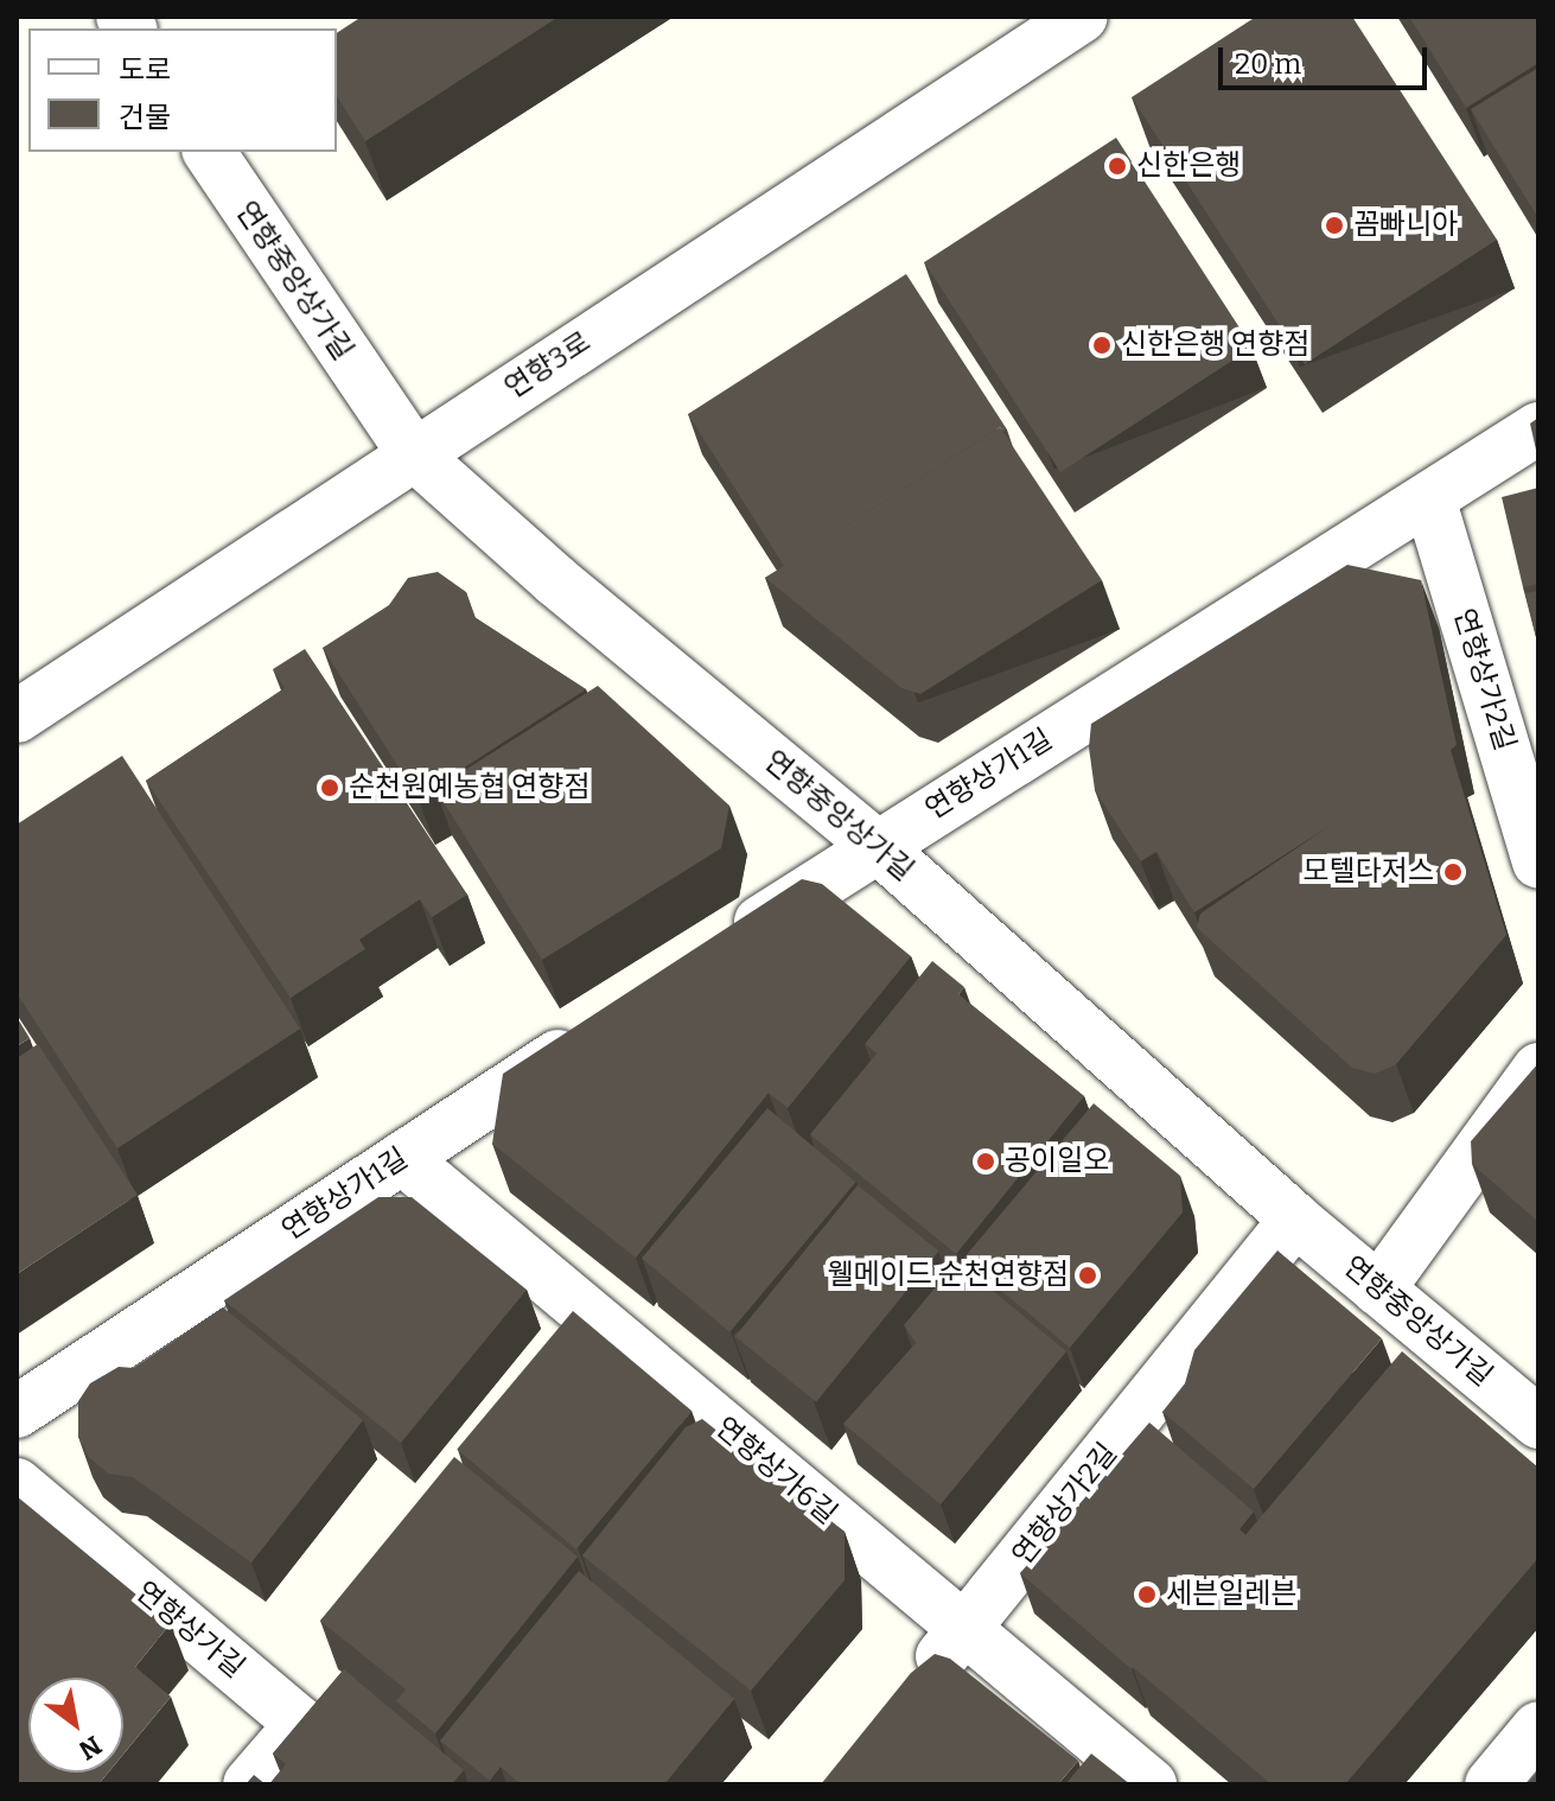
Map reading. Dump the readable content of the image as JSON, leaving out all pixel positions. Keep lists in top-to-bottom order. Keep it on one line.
{"streets":{"street":["연향중앙상가길","연향3로","연향상가2길","연향상가1길","연향상가6길","연향상가길"]},"crossings":[["연향중앙상가길","연향3로"],["연향중앙상가길","연향상가2길"],["연향중앙상가길","연향상가1길"],["연향상가2길","연향상가1길"],["연향상가2길","연향상가6길"],["연향상가1길","연향상가6길"]],"places":["신한은행","꼼빠니아","신한은행 연향점","순천원예농협 연향점","모텔다저스","공이일오","웰메이드 순천연향점","세븐일레븐"],"legend":["도로","건물"],"scale_bar":"20 m","north":"bottom right"}
